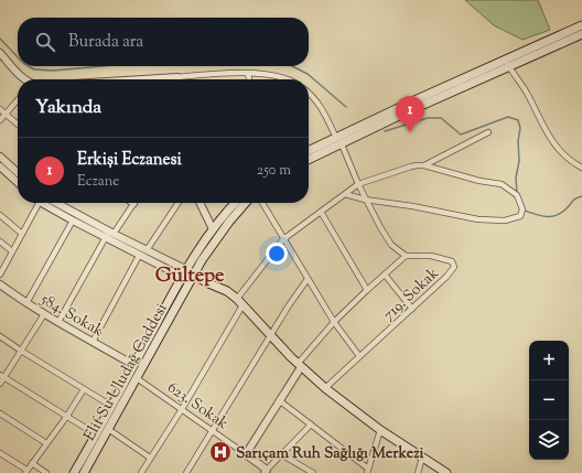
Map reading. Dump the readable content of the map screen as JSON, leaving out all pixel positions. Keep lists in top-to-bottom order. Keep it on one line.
{"streets":{"main road":["Elif Su Uludağ Caddesi"],"street":["719. Sokak","584. Sokak","623. Sokak"]},"crossings":[["584. Sokak","Elif Su Uludağ Caddesi"],["Elif Su Uludağ Caddesi","623. Sokak"]],"districts":["Gültepe"],"places":{"hospital":["Sarıçam Ruh Sağlığı Merkezi"]},"page":{"search":"Burada ara","heading":"Yakında","pins":"1","list":[{"mark":"1","name":"Erkişi Eczanesi","note":"Eczane","value":"250 m"}],"map_buttons":["+","−"]}}
